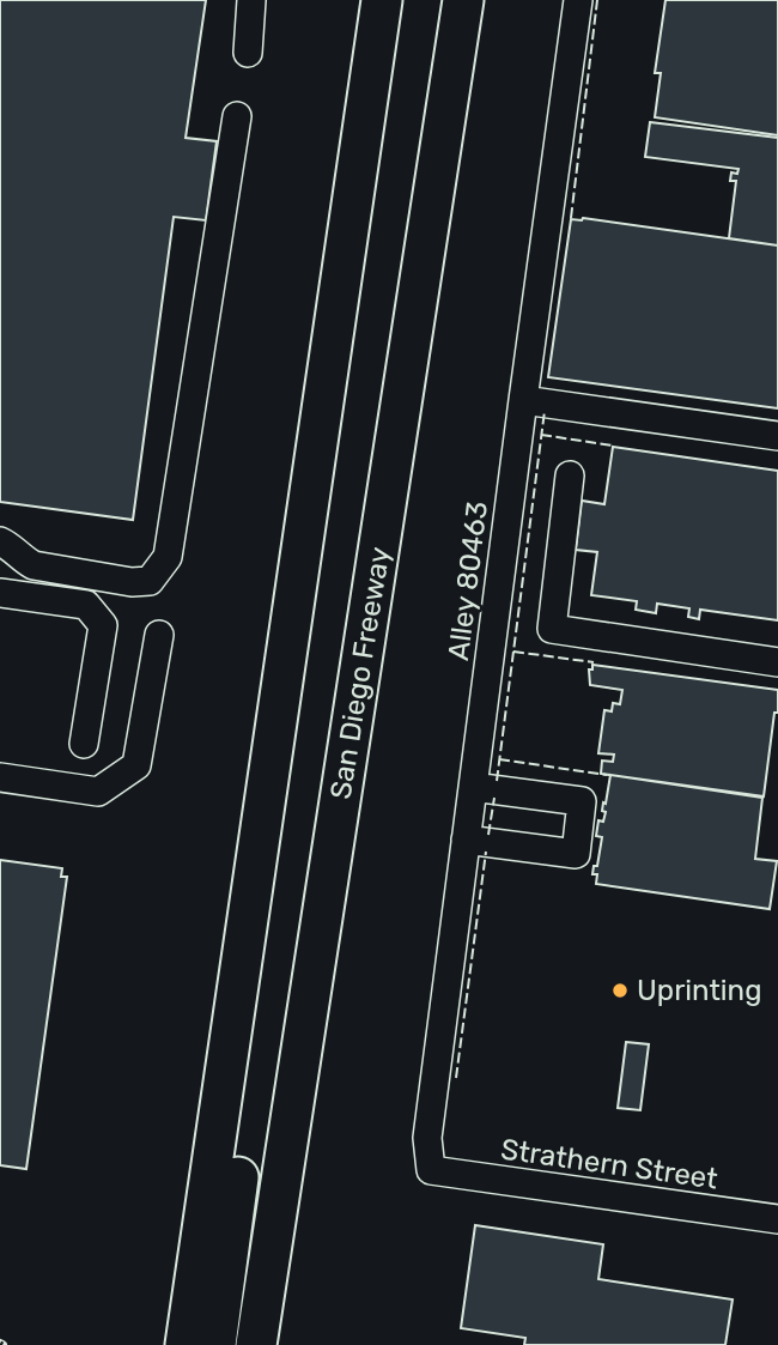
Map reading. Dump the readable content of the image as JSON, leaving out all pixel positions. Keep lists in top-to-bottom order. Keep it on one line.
{"streets":{"highway":["San Diego Freeway"],"street":["Alley 80463","Strathern Street"]},"crossings":[["Alley 80463","Strathern Street"]],"places":["Uprinting"]}
